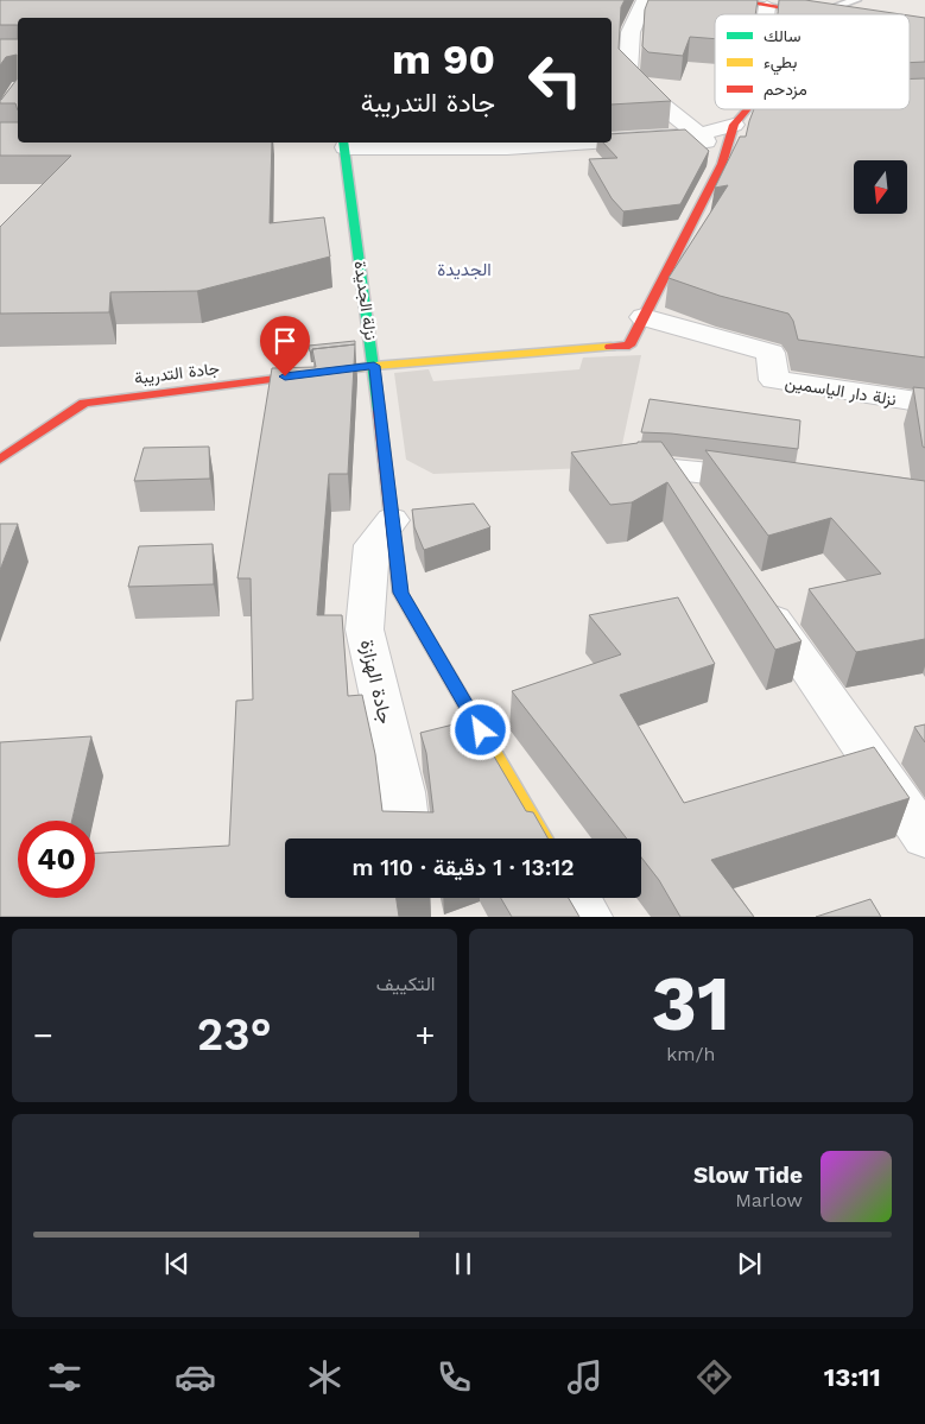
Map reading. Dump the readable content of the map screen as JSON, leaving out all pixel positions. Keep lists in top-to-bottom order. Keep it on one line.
{"streets":{"street":["نزلة الجديدة","جادة التدريبة","نزلة دار الياسمين","جادة الهزازة"]},"crossings":[["نزلة الجديدة","جادة التدريبة"],["نزلة الجديدة","جادة الهزازة"],["جادة التدريبة","نزلة دار الياسمين"]],"districts":["الجديدة"],"legend":["سالك","بطيء","مزدحم"],"north":"bottom","page":{"turn":["90 m","جادة التدريبة"],"limit":"40","trip":"13:12 · 1 دقيقة · 110 m","tile":[["31","km/h"],"التكييف"],"heat":["−","23°","+"],"song":["Slow Tide","Marlow"],"tabs":"13:11"}}
